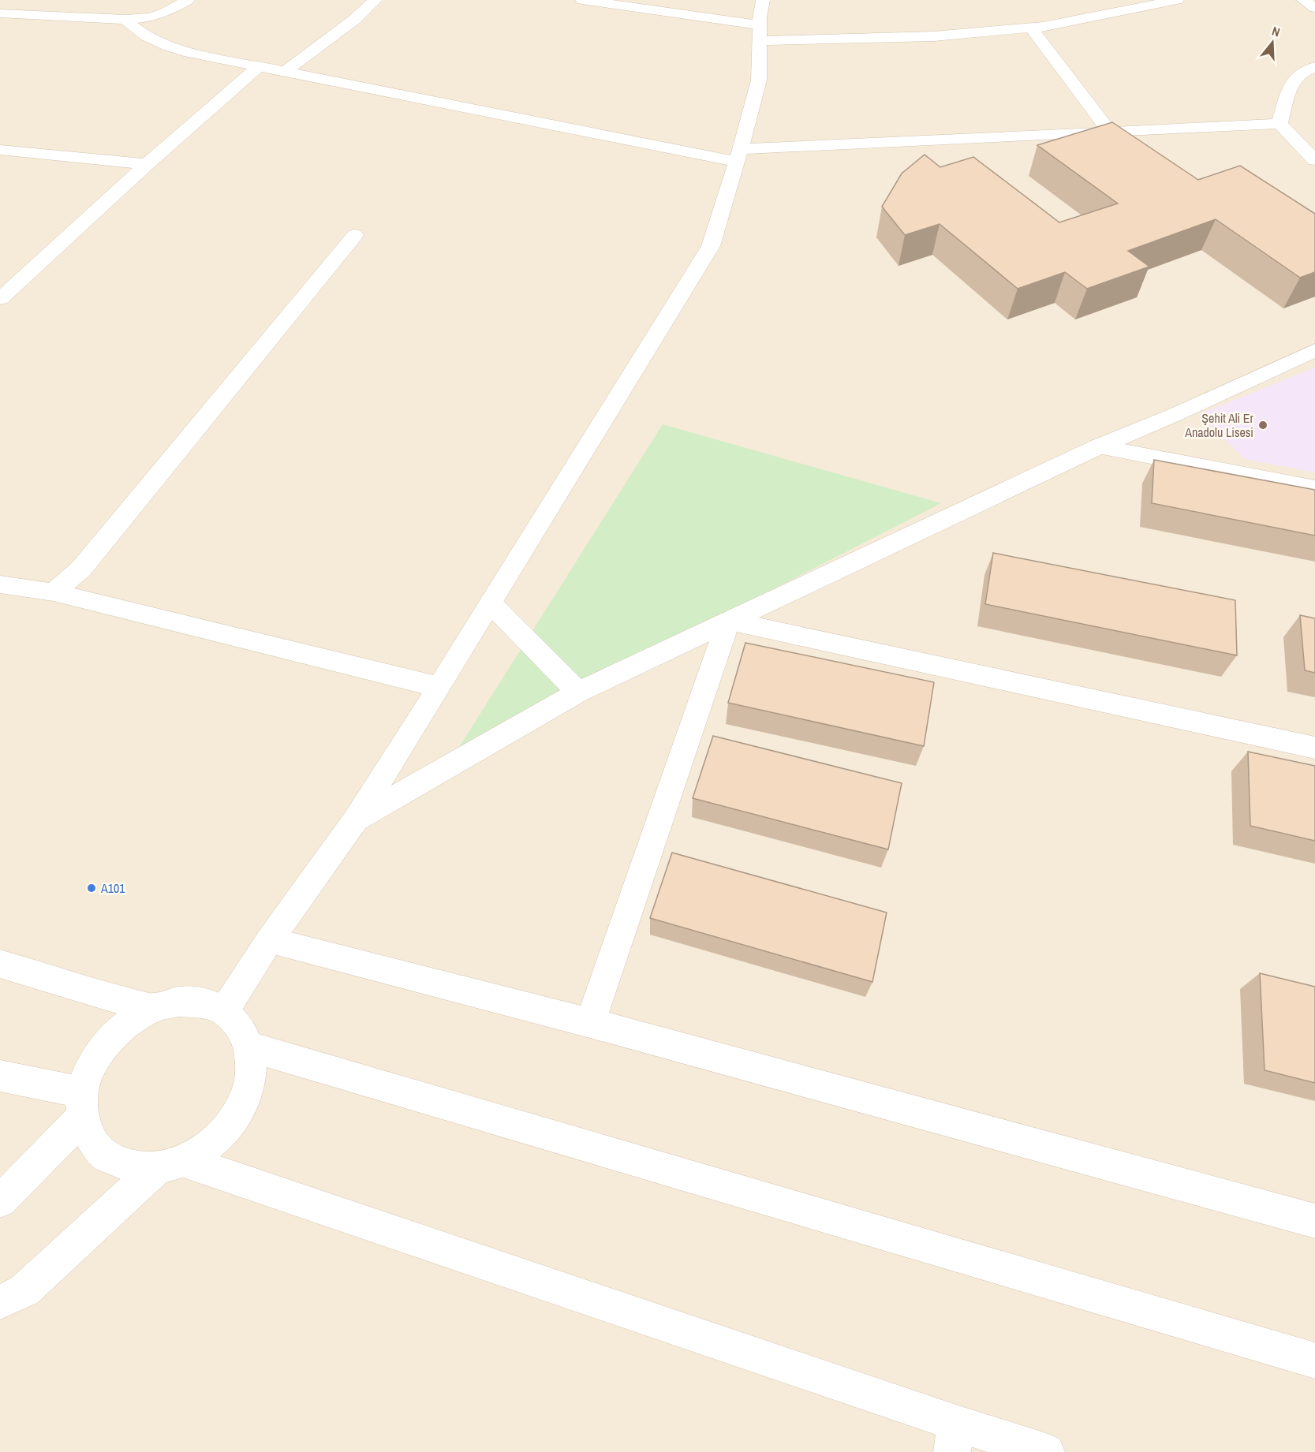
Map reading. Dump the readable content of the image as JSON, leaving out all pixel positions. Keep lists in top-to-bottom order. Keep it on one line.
{"places":["Şehit Ali Er Anadolu Lisesi","A101"],"north":"top"}
